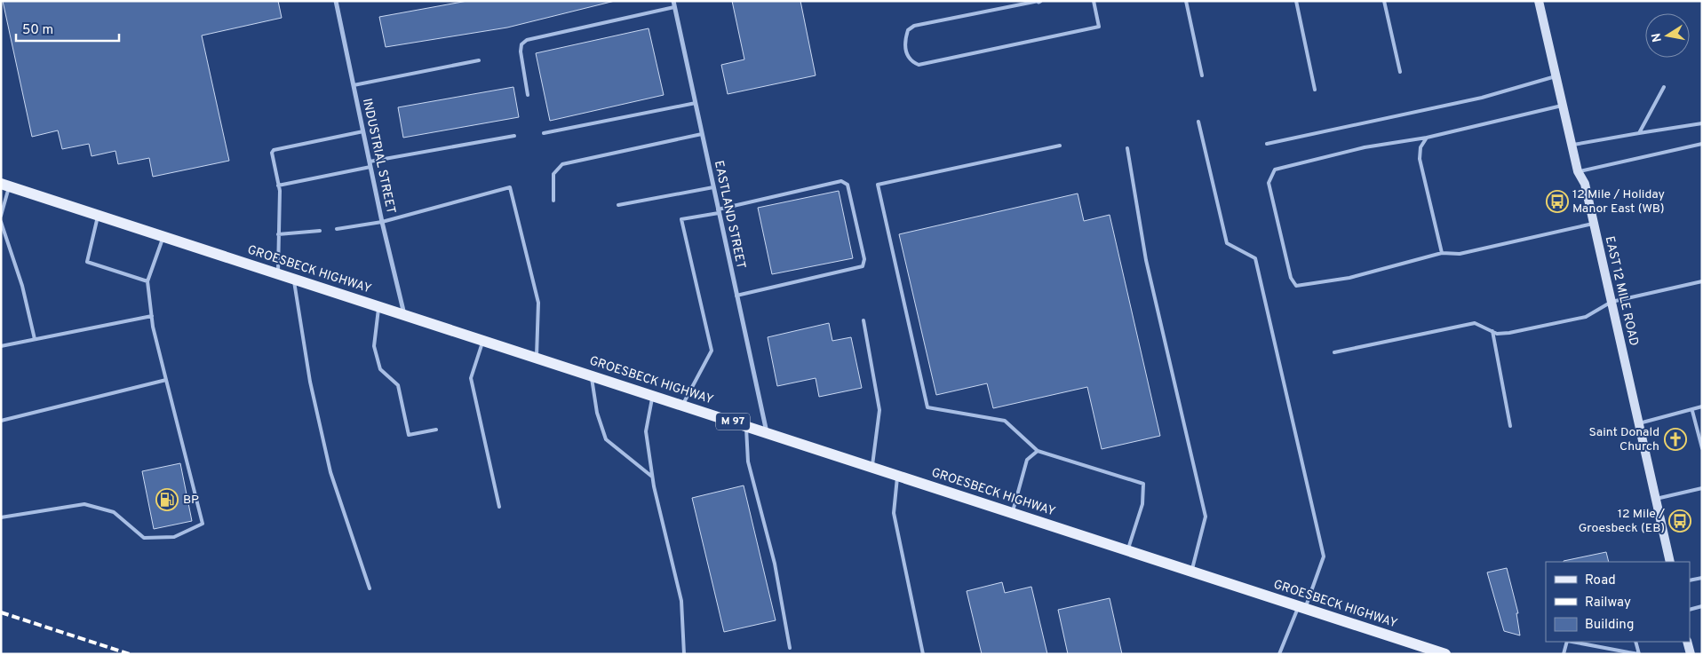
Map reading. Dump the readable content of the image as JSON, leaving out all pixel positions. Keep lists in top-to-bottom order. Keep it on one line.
{"streets":{"main road":["GROESBECK HIGHWAY","EAST 12 MILE ROAD","M 97"],"street":["INDUSTRIAL STREET","EASTLAND STREET"]},"crossings":[["INDUSTRIAL STREET","GROESBECK HIGHWAY"],["EASTLAND STREET","GROESBECK HIGHWAY"]],"places":{"bus stop":["12 Mile / Holiday Manor East (WB)","12 Mile / Groesbeck (EB)"],"church":["Saint Donald Church"],"fuel station":["BP"]},"legend":["Road","Railway","Building"],"scale_bar":"50 m","north":"left"}
